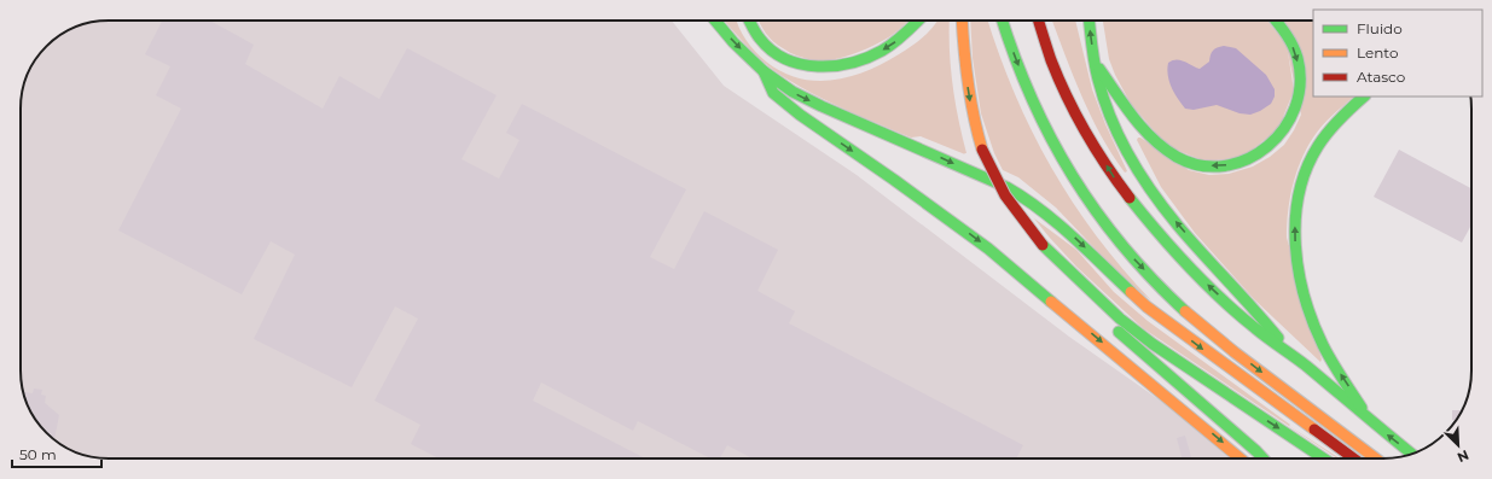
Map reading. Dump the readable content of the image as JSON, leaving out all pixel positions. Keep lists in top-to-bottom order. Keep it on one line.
{"legend":["Fluido","Lento","Atasco"],"scale_bar":"50 m","north":"bottom right"}
